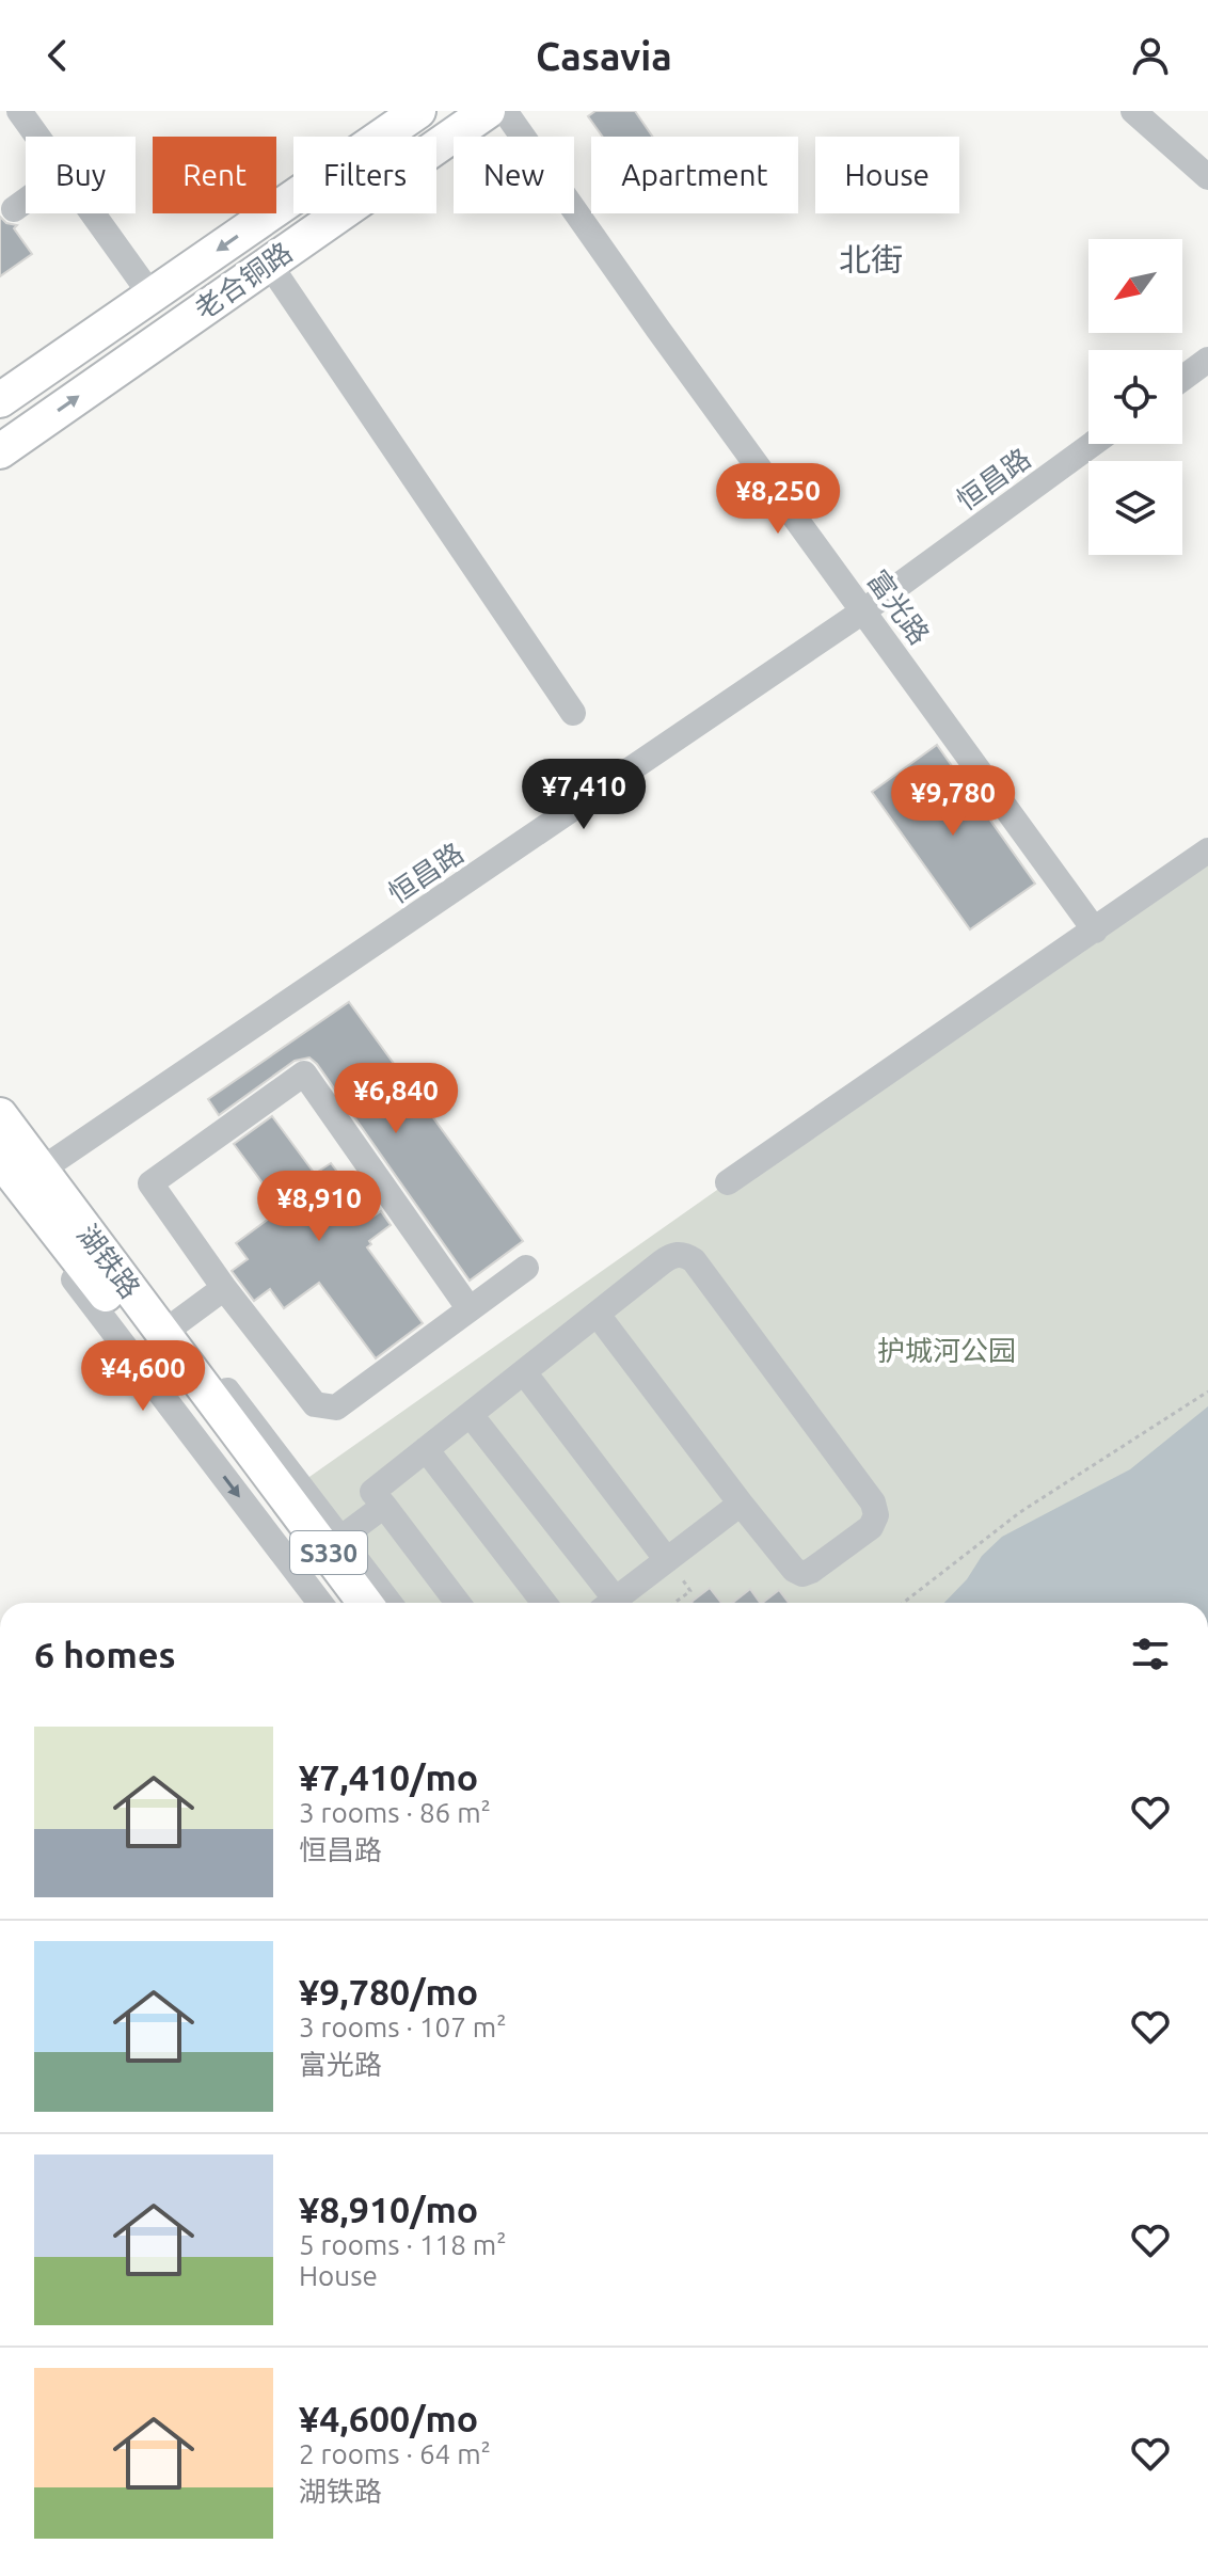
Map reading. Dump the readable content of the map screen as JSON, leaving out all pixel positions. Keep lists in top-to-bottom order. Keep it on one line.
{"streets":{"main road":["老合铜路","湖铁路","S330"],"street":["恒昌路","富光路"]},"crossings":[["恒昌路","富光路"],["恒昌路","湖铁路"]],"districts":["北街"],"parks":["护城河公园"],"north":"bottom left","page":{"header":"Casavia","chip":["Buy","Rent","Filters","New","Apartment","House"],"price":["¥8,250","¥7,410","¥9,780","¥6,840","¥8,910","¥4,600"],"heading":"6 homes","list":[{"name":"¥7,410/mo","note":"3 rooms · 86 m² · 恒昌路"},{"name":"¥9,780/mo","note":"3 rooms · 107 m² · 富光路"},{"name":"¥8,910/mo","note":"5 rooms · 118 m² · House"},{"name":"¥4,600/mo","note":"2 rooms · 64 m² · 湖铁路"}]}}
